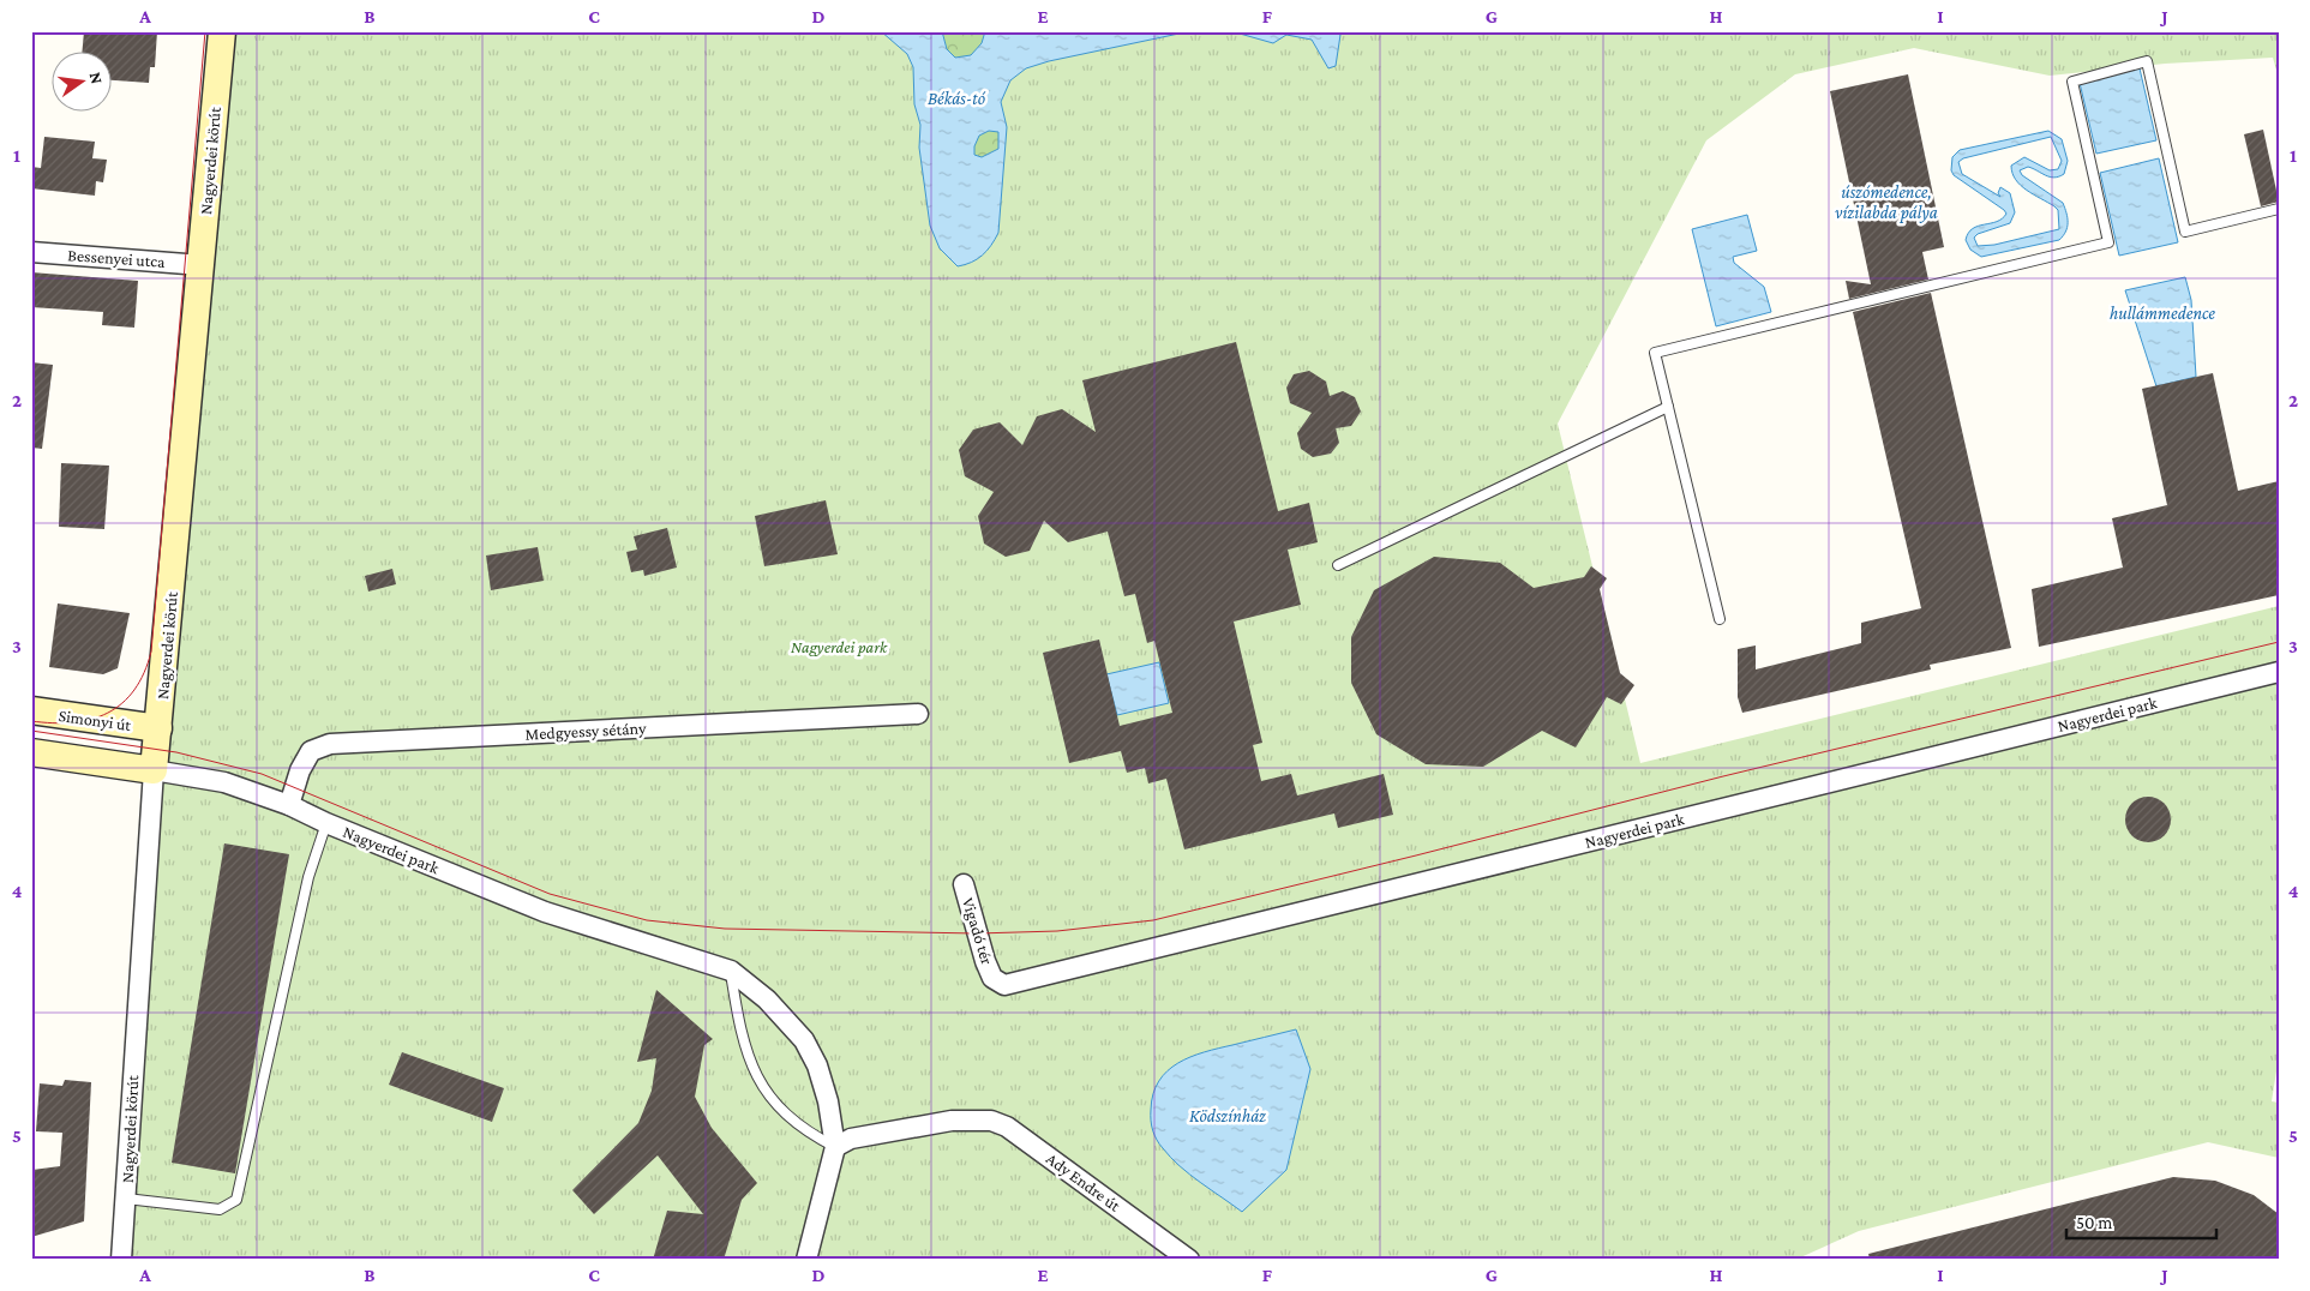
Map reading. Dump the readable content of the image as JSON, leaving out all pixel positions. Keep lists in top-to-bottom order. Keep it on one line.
{"streets":{"street":["Nagyerdei körút","Bessenyei utca","Nagyerdei park","Simonyi út","Medgyessy sétány","Vigadó tér","Ady Endre út"]},"crossings":[["Nagyerdei körút","Bessenyei utca"],["Nagyerdei körút","Nagyerdei park"],["Nagyerdei körút","Simonyi út"],["Nagyerdei park","Medgyessy sétány"],["Nagyerdei park","Vigadó tér"],["Nagyerdei park","Ady Endre út"]],"water":["Békás-tó","úszómedence, vízilabda pálya","hullámmedence","Ködszínház"],"parks":["Nagyerdei park"],"scale_bar":"50 m","north":"right","grid":{"columns":["A","B","C","D","E","F","G","H","I","J"],"rows":["1","2","3","4","5"]}}
